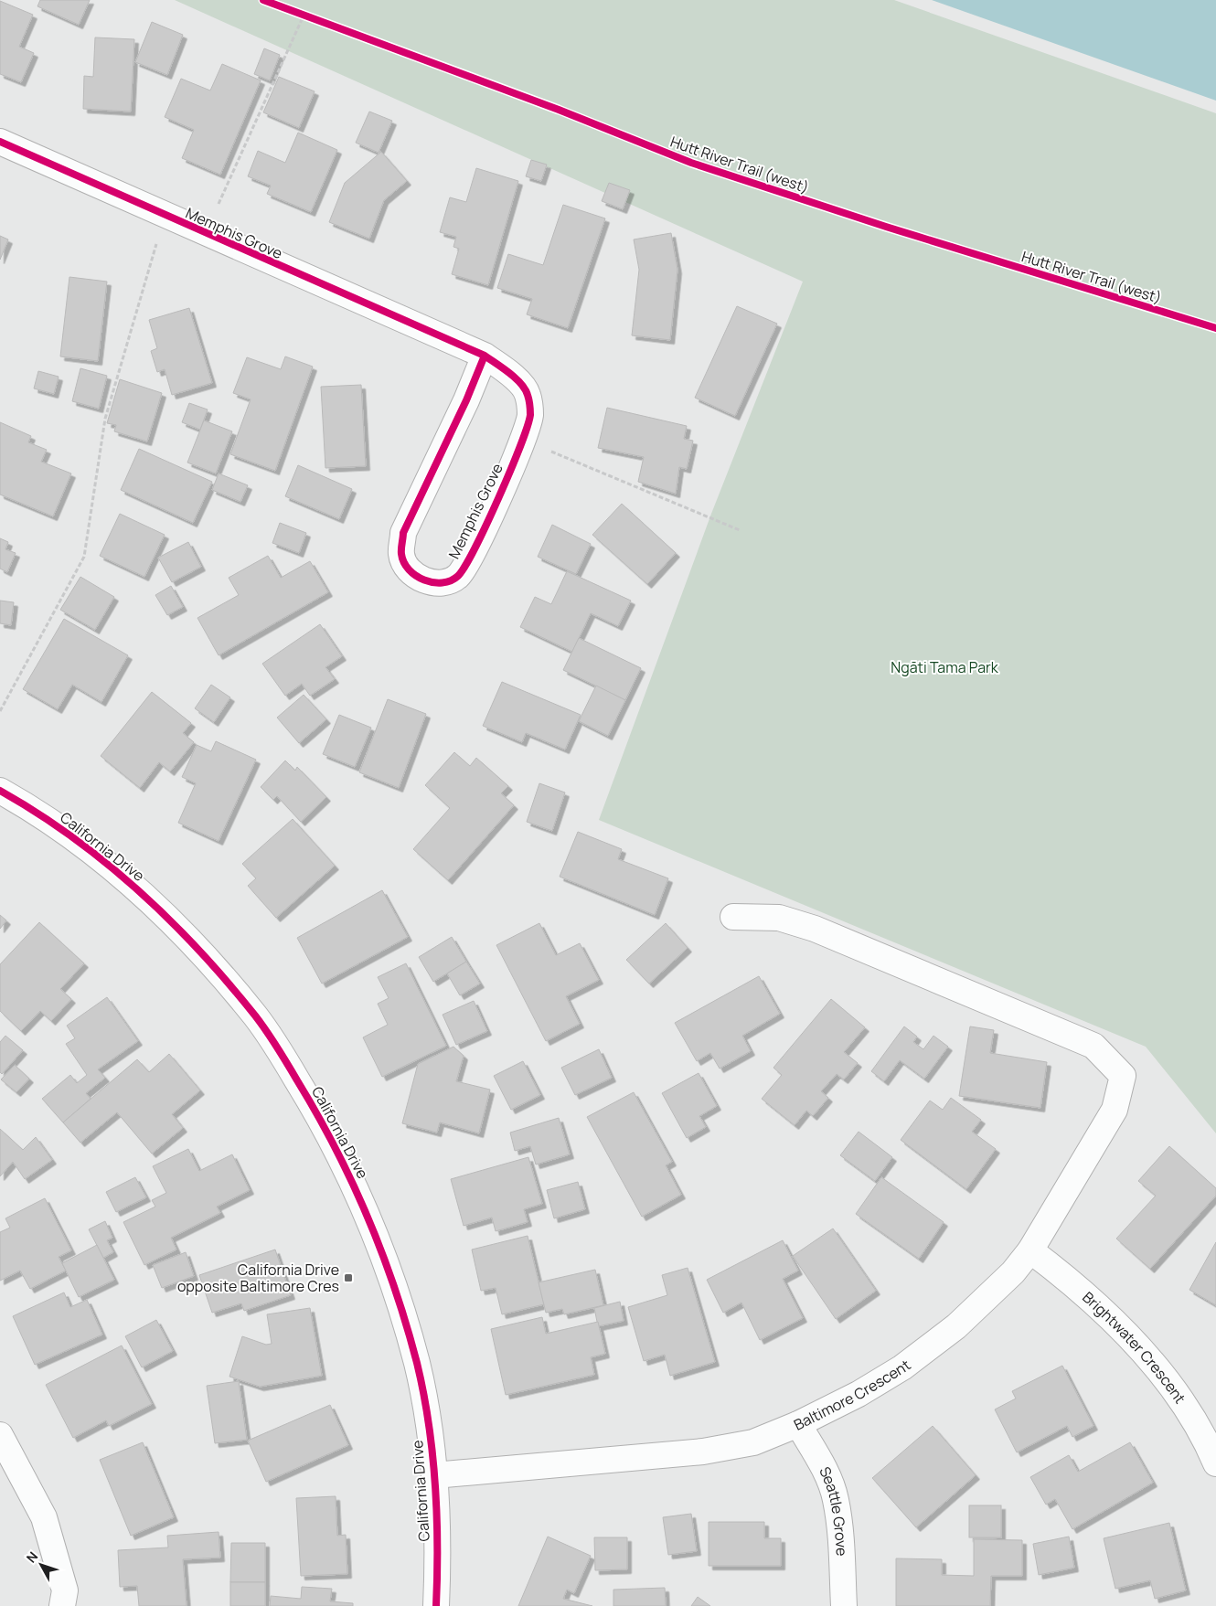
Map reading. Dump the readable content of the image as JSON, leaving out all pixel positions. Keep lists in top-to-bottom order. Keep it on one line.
{"streets":{"street":["Memphis Grove","California Drive","Brightwater Crescent","Baltimore Crescent","Seattle Grove"],"cycle path":["Hutt River Trail (west)"]},"crossings":[["California Drive","Baltimore Crescent"],["Brightwater Crescent","Baltimore Crescent"],["Baltimore Crescent","Seattle Grove"]],"parks":["Ngāti Tama Park"],"places":{"transit":["California Drive opposite Baltimore Cres"]},"north":"top left"}
